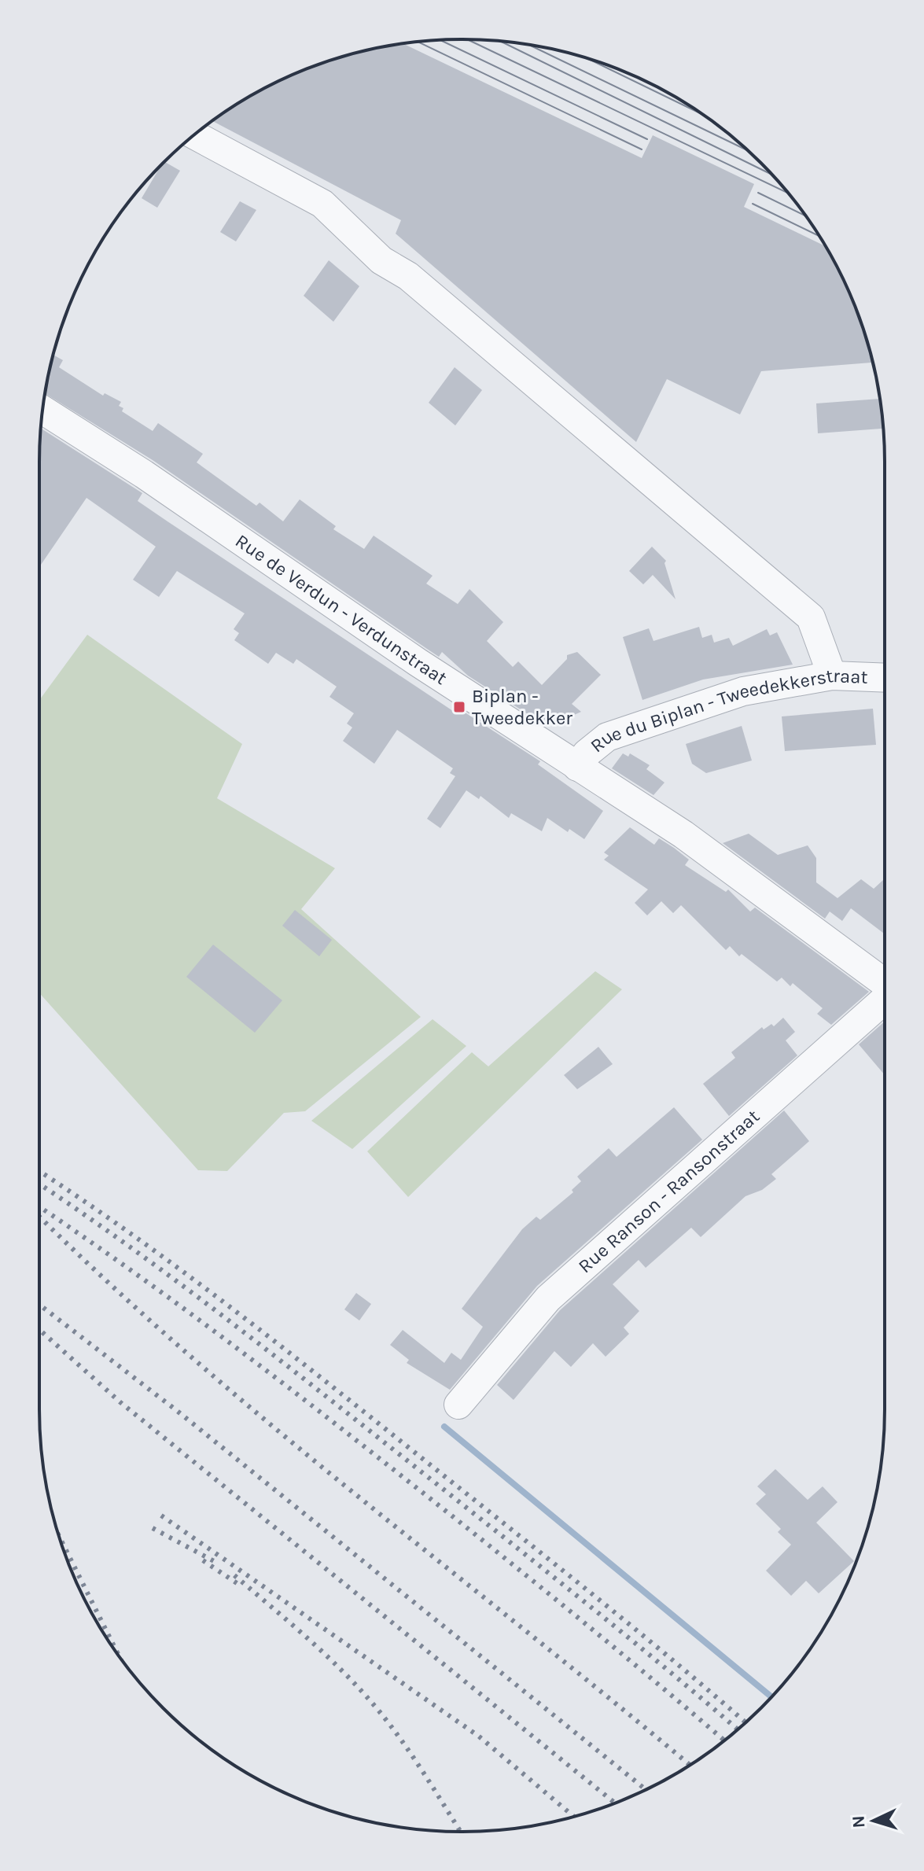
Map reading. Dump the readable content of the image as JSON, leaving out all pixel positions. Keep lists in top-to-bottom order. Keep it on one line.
{"streets":{"street":["Rue de Verdun - Verdunstraat","Rue du Biplan - Tweedekkerstraat","Rue Ranson - Ransonstraat"]},"crossings":[["Rue de Verdun - Verdunstraat","Rue du Biplan - Tweedekkerstraat"]],"places":{"transit":["Biplan - Tweedekker"]},"north":"left"}
